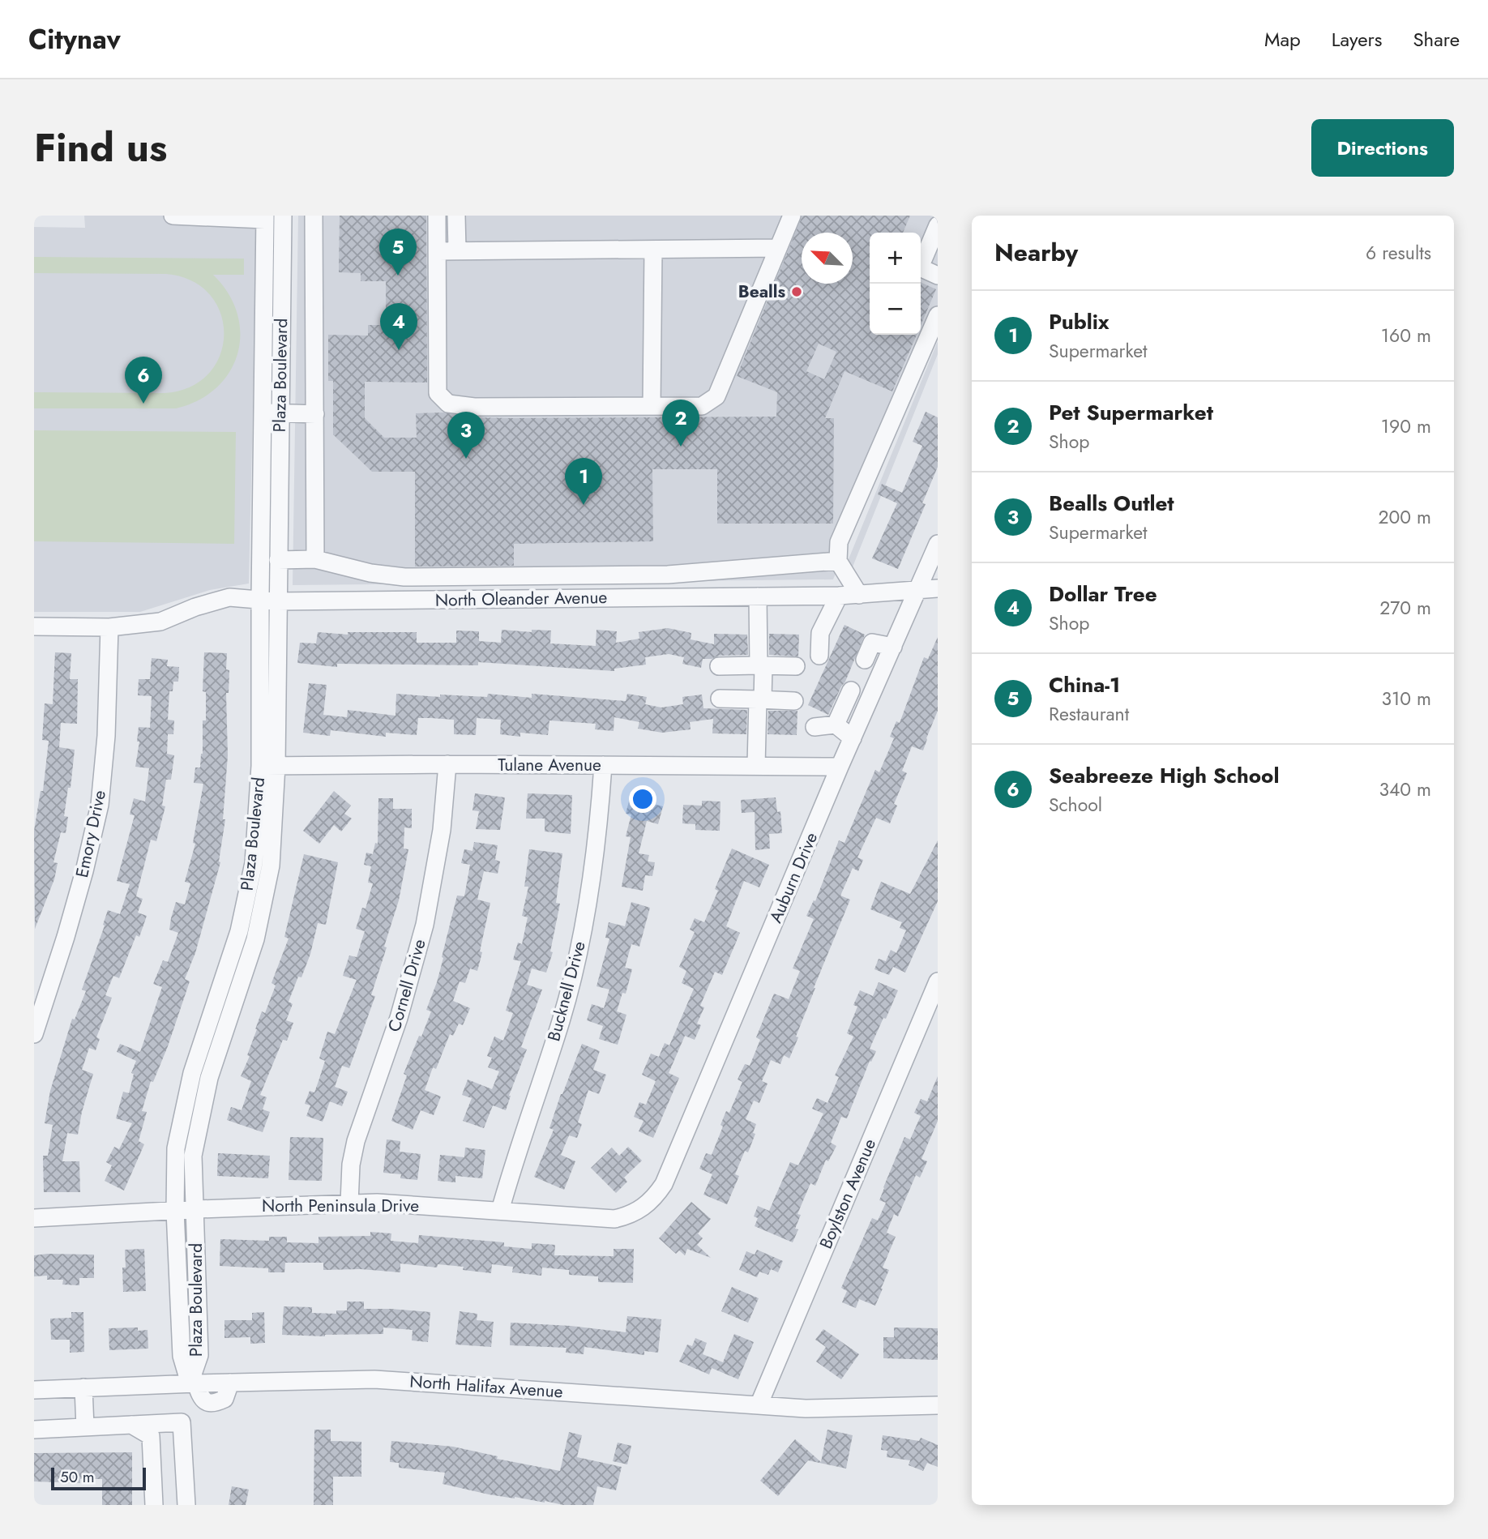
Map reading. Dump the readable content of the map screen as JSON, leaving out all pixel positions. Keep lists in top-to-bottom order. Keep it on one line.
{"streets":{"street":["Plaza Boulevard","North Oleander Avenue","Tulane Avenue","Emory Drive","Auburn Drive","Cornell Drive","Bucknell Drive","Boylston Avenue","North Peninsula Drive","North Halifax Avenue"]},"crossings":[["Plaza Boulevard","North Oleander Avenue"],["Plaza Boulevard","Tulane Avenue"],["Plaza Boulevard","North Peninsula Drive"],["Plaza Boulevard","North Halifax Avenue"],["North Oleander Avenue","Emory Drive"],["North Oleander Avenue","Auburn Drive"],["Tulane Avenue","Auburn Drive"],["Tulane Avenue","Cornell Drive"],["Tulane Avenue","Bucknell Drive"],["Auburn Drive","North Peninsula Drive"],["Cornell Drive","North Peninsula Drive"],["Bucknell Drive","North Peninsula Drive"],["Boylston Avenue","North Halifax Avenue"]],"places":["Bealls"],"scale_bar":"50 m","north":"top left","page":{"header":"Citynav","nav":["Map","Layers","Share"],"title":"Find us","buttons":"Directions","heading":["Nearby","6 results"],"pins":["5","4","6","2","3","1"],"map_buttons":["+","−"],"list":[{"mark":"1","name":"Publix","note":"Supermarket","value":"160 m"},{"mark":"2","name":"Pet Supermarket","note":"Shop","value":"190 m"},{"mark":"3","name":"Bealls Outlet","note":"Supermarket","value":"200 m"},{"mark":"4","name":"Dollar Tree","note":"Shop","value":"270 m"},{"mark":"5","name":"China-1","note":"Restaurant","value":"310 m"},{"mark":"6","name":"Seabreeze High School","note":"School","value":"340 m"}],"scale":"50 m"}}
